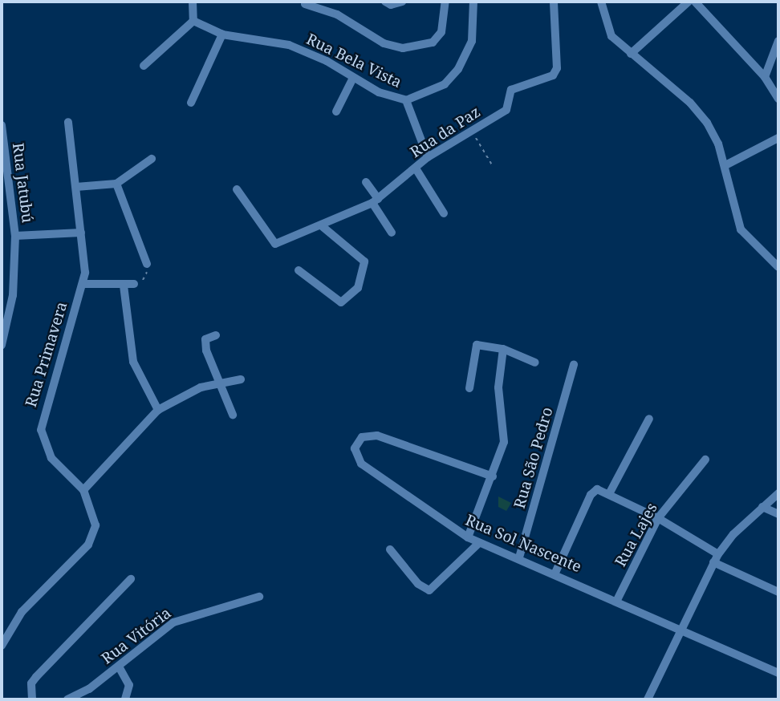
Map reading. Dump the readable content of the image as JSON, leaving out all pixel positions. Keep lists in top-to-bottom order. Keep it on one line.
{"streets":{"street":["Rua Bela Vista","Rua da Paz","Rua Jatubú","Rua Primavera","Rua São Pedro","Rua Lajes","Rua Sol Nascente","Rua Vitória"]},"crossings":[["Rua Bela Vista","Rua da Paz"],["Rua São Pedro","Rua Sol Nascente"],["Rua Lajes","Rua Sol Nascente"]]}
